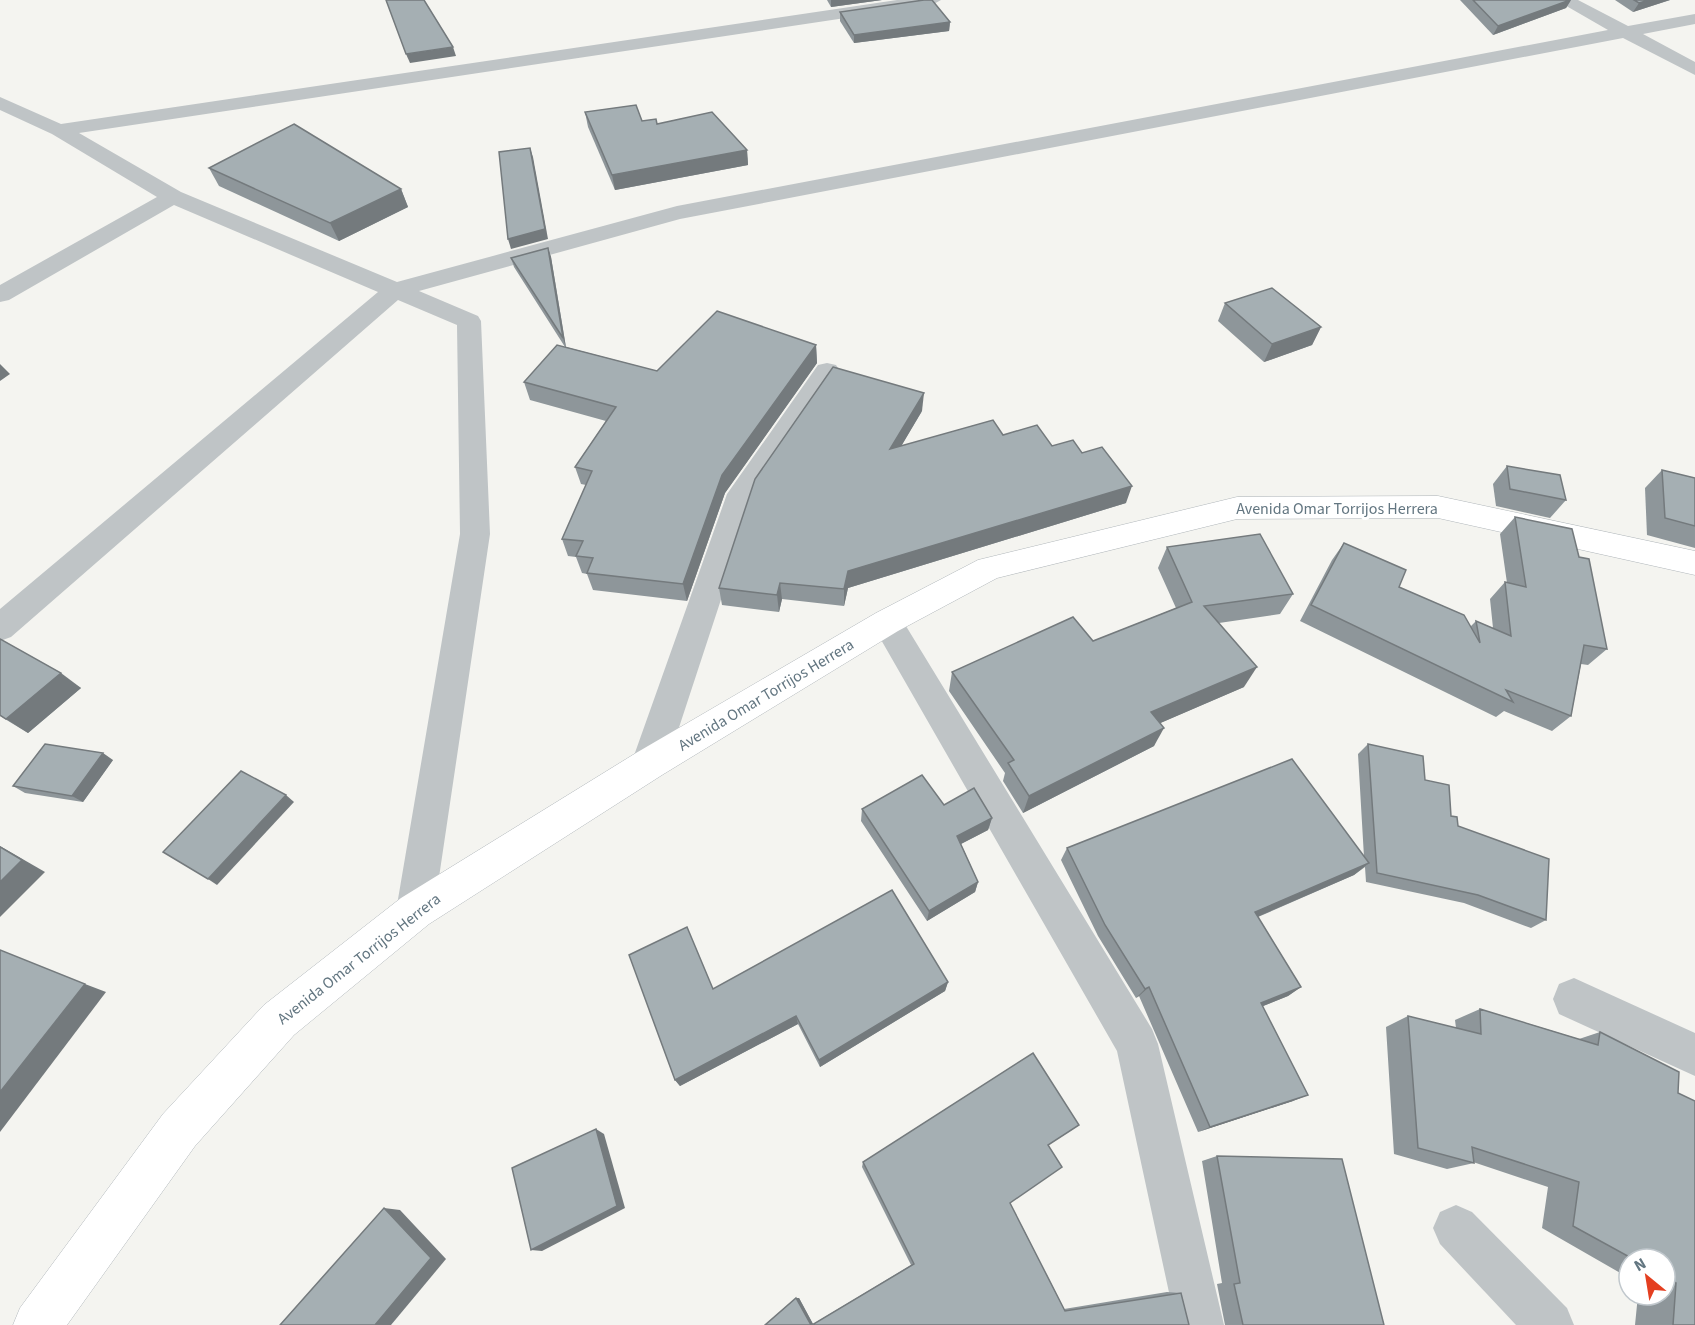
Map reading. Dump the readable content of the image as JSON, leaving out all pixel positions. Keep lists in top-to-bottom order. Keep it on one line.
{"streets":{"street":["Avenida Omar Torrijos Herrera"]},"north":"top left"}
